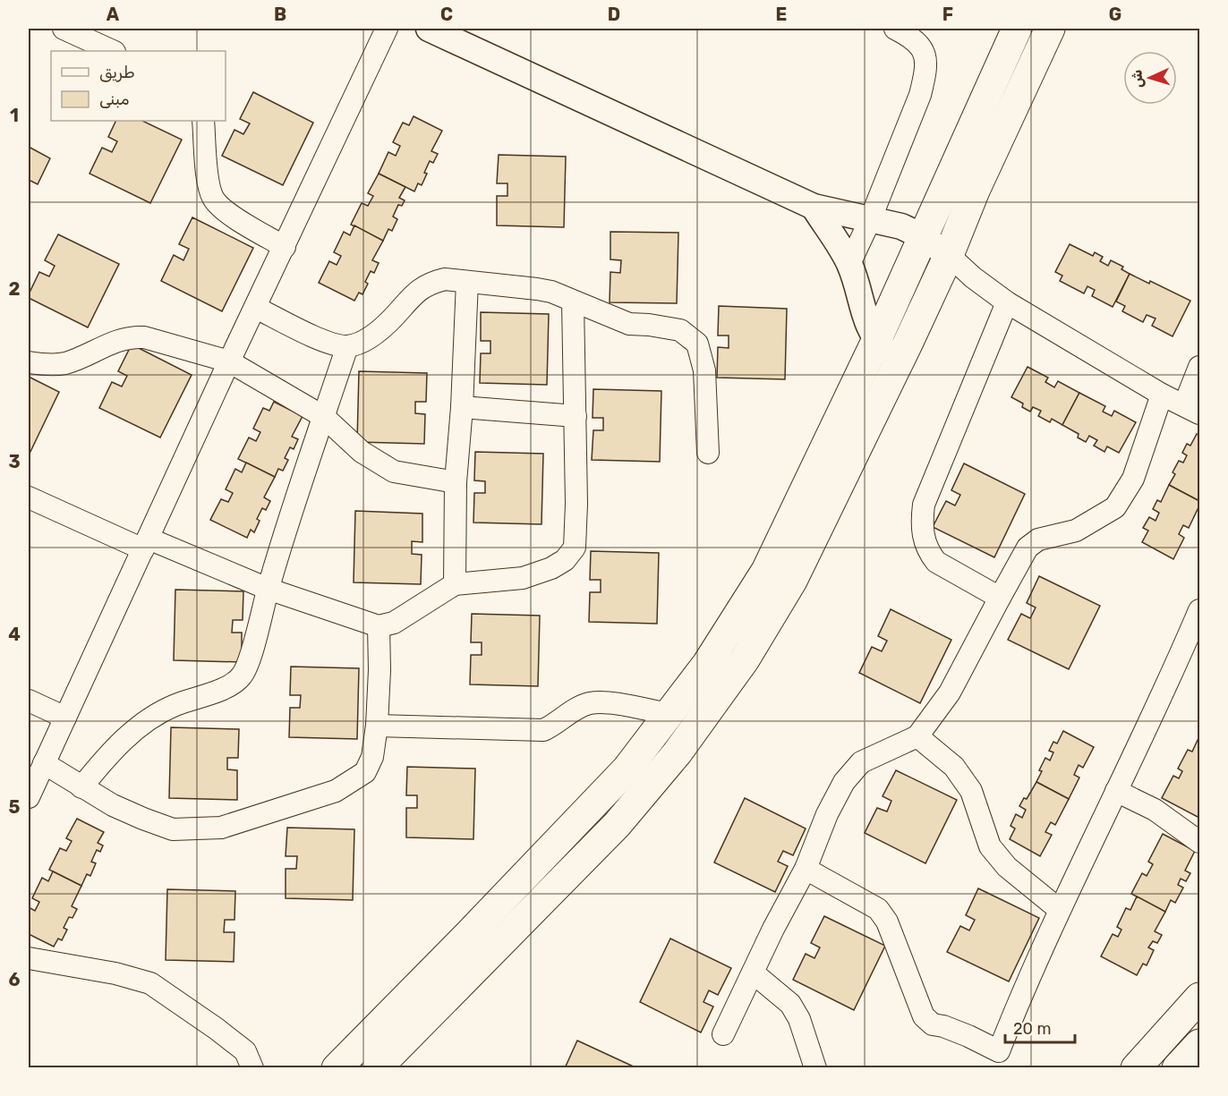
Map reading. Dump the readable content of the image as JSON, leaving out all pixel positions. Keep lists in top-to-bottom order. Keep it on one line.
{"legend":["طريق","مبنى"],"scale_bar":"20 m","north":"left","grid":{"columns":["A","B","C","D","E","F","G"],"rows":["1","2","3","4","5","6"]}}
